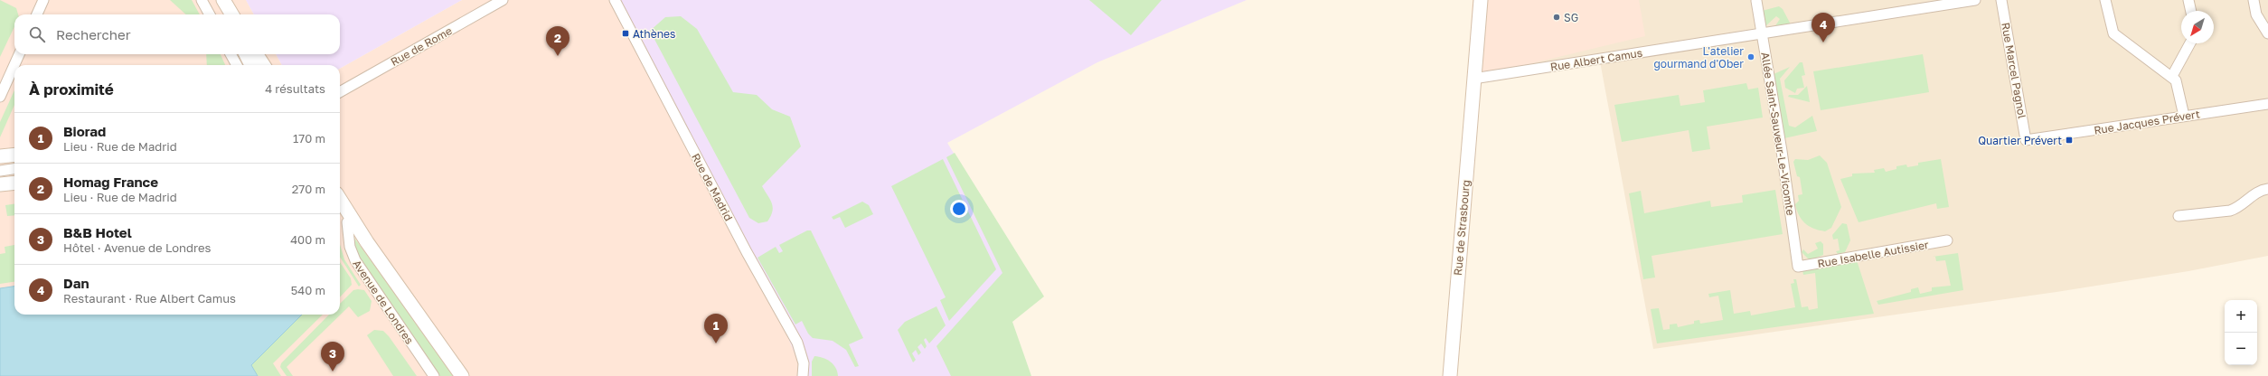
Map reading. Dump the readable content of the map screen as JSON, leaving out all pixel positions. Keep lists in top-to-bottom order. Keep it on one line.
{"streets":{"street":["Rue de Rome","Rue Albert Camus","Rue Marcel Pagnol","Rue Jacques Prévert","Allée Saint-Sauveur-Le-Vicomte","Rue de Madrid","Rue de Strasbourg","Rue Isabelle Autissier","Avenue de Londres"]},"crossings":[["Rue Albert Camus","Allée Saint-Sauveur-Le-Vicomte"],["Rue Albert Camus","Rue de Strasbourg"],["Rue Marcel Pagnol","Rue Jacques Prévert"],["Allée Saint-Sauveur-Le-Vicomte","Rue Isabelle Autissier"]],"places":{"other":["SG","L'atelier gourmand d'Ober"],"transit":["Athènes","Quartier Prévert"]},"north":"bottom left","page":{"pins":["4","2","1","3"],"search":"Rechercher","heading":["À proximité","4 résultats"],"list":[{"mark":"1","name":"Biorad","note":"Lieu · Rue de Madrid","value":"170 m"},{"mark":"2","name":"Homag France","note":"Lieu · Rue de Madrid","value":"270 m"},{"mark":"3","name":"B&B Hotel","note":"Hôtel · Avenue de Londres","value":"400 m"},{"mark":"4","name":"Dan","note":"Restaurant · Rue Albert Camus","value":"540 m"}],"map_buttons":["+","−"]}}
